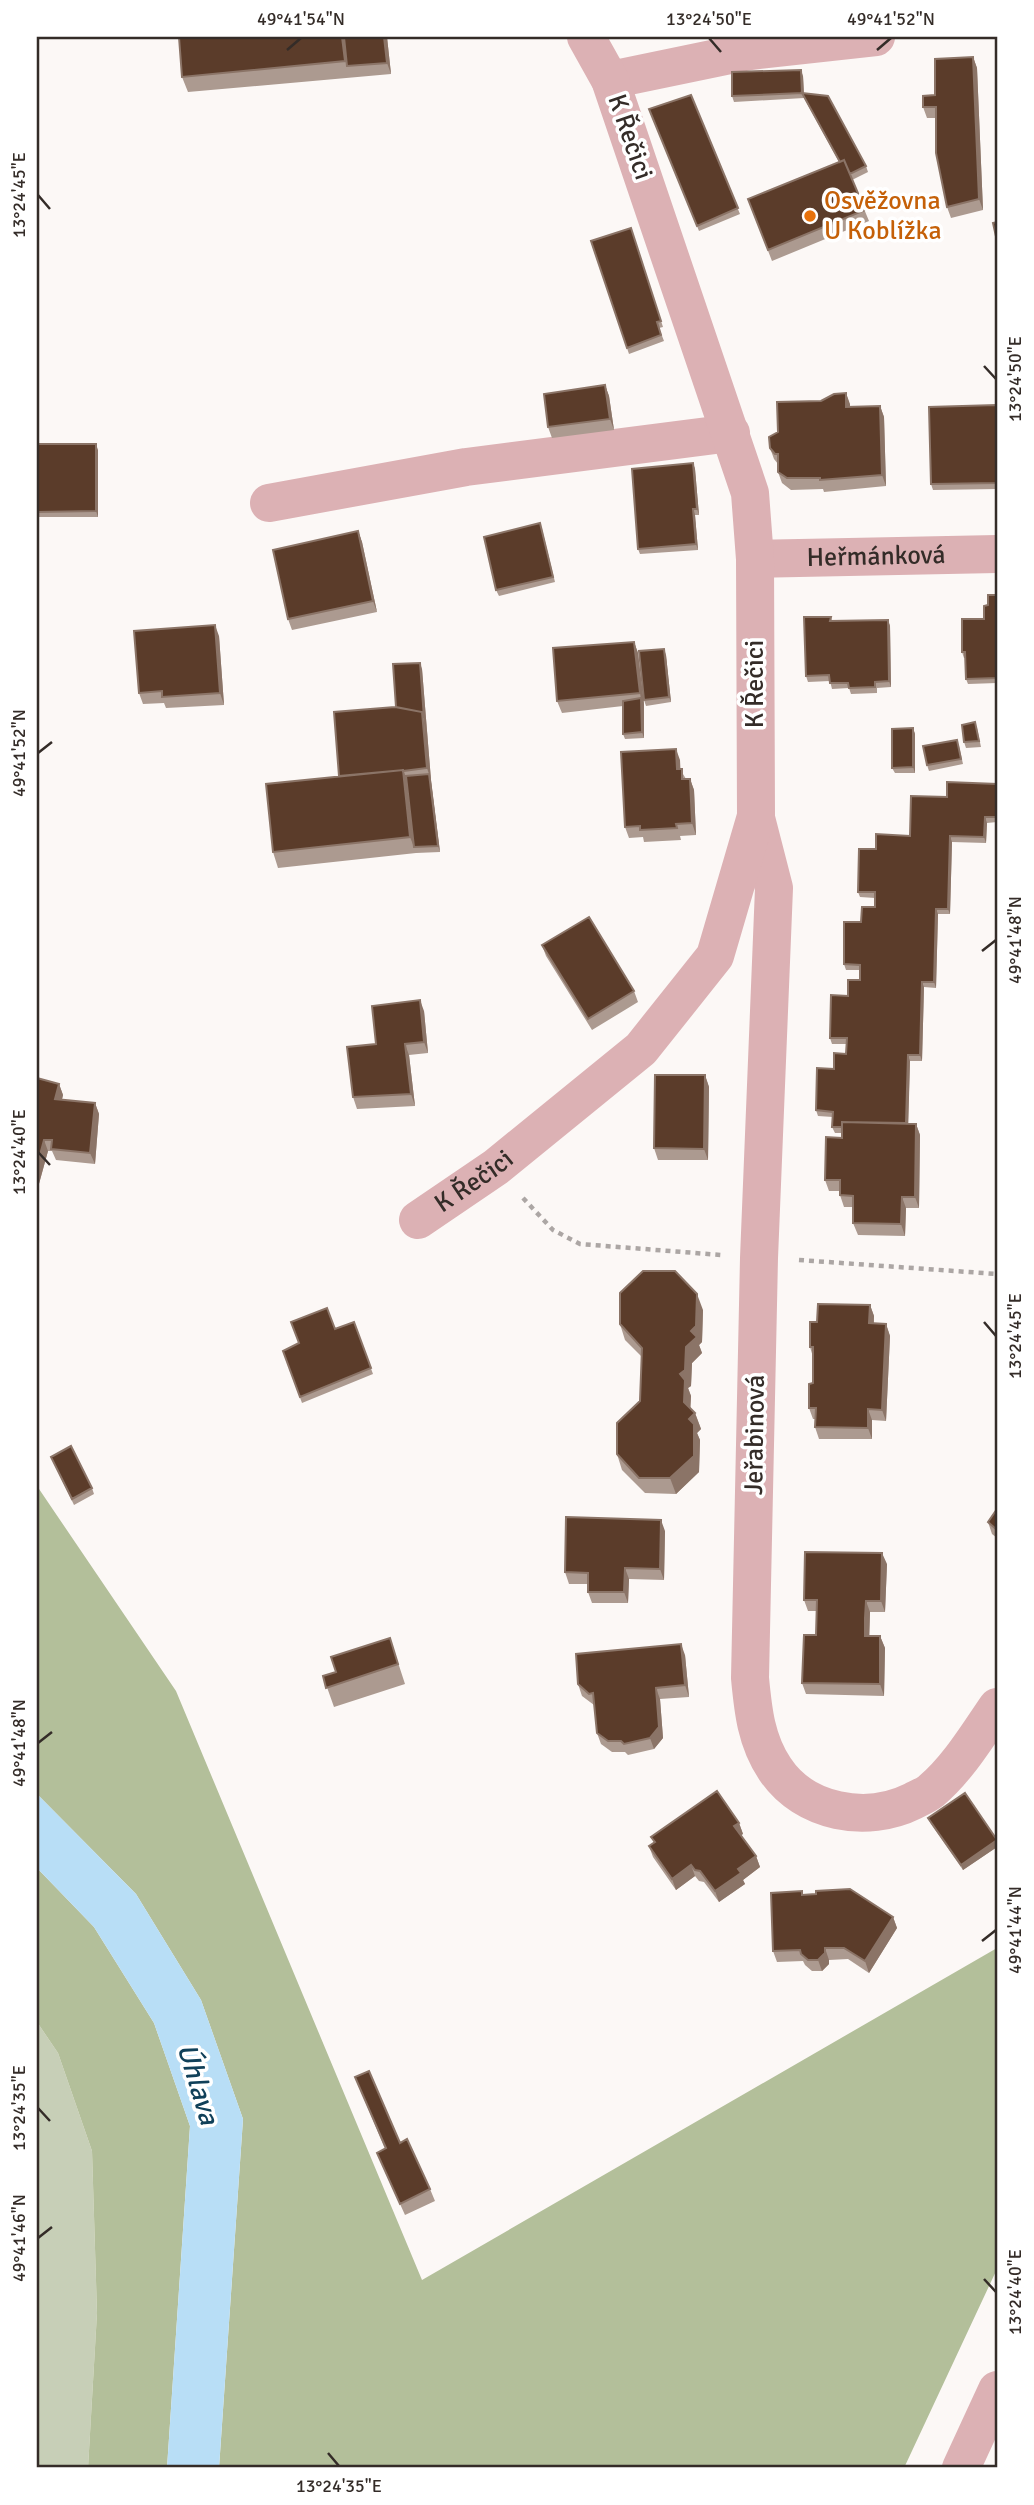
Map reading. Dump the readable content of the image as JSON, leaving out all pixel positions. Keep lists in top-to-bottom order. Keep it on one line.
{"streets":{"street":["K Řečici","Heřmánková","Jeřabinová"]},"crossings":[["K Řečici","Heřmánková"],["K Řečici","Jeřabinová"]],"water":["Úhlava"],"places":["Osvěžovna U Koblížka"],"coordinates":["49°41'54\"N","13°24'50\"E","49°41'52\"N","13°24'45\"E","49°41'48\"N","13°24'40\"E","49°41'44\"N","13°24'35\"E","49°41'46\"N"]}
